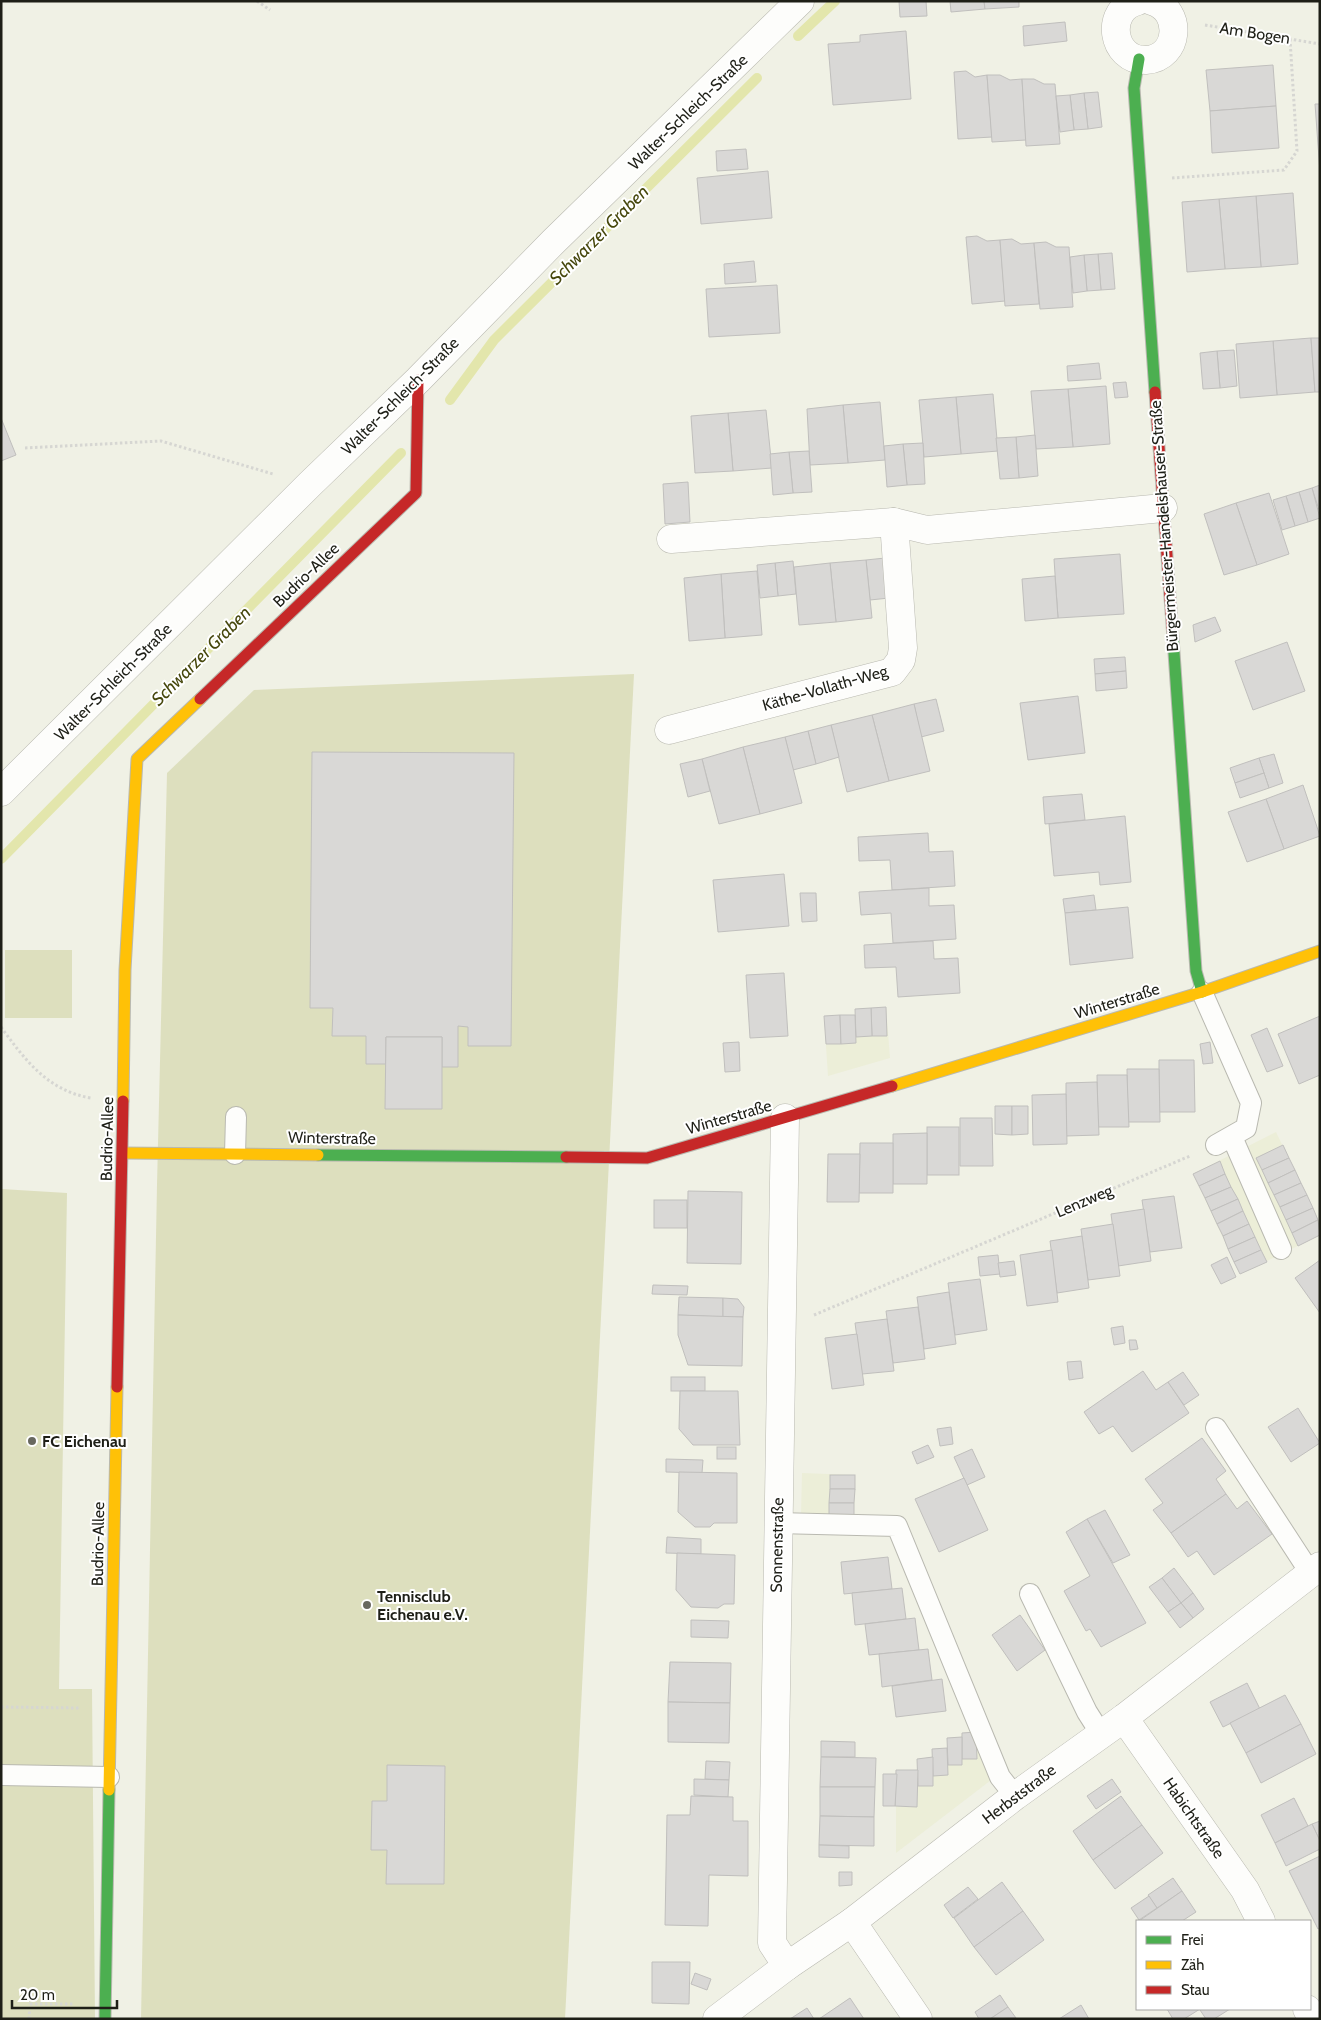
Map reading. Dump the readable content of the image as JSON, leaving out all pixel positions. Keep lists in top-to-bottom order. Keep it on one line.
{"streets":{"street":["Walter-Schleich-Straße","Bürgermeister-Handelshauser-Straße","Budrio-Allee","Käthe-Vollath-Weg","Winterstraße","Sonnenstraße","Herbststraße","Habichtstraße"],"path":["Am Bogen","Lenzweg"]},"crossings":[["Walter-Schleich-Straße","Budrio-Allee"],["Bürgermeister-Handelshauser-Straße","Winterstraße"],["Budrio-Allee","Winterstraße"],["Winterstraße","Sonnenstraße"],["Lenzweg","Sonnenstraße"],["Sonnenstraße","Herbststraße"],["Herbststraße","Habichtstraße"]],"water":["Schwarzer Graben"],"places":["FC Eichenau","Tennisclub Eichenau e.V."],"legend":["Frei","Zäh","Stau"],"scale_bar":"20 m"}
